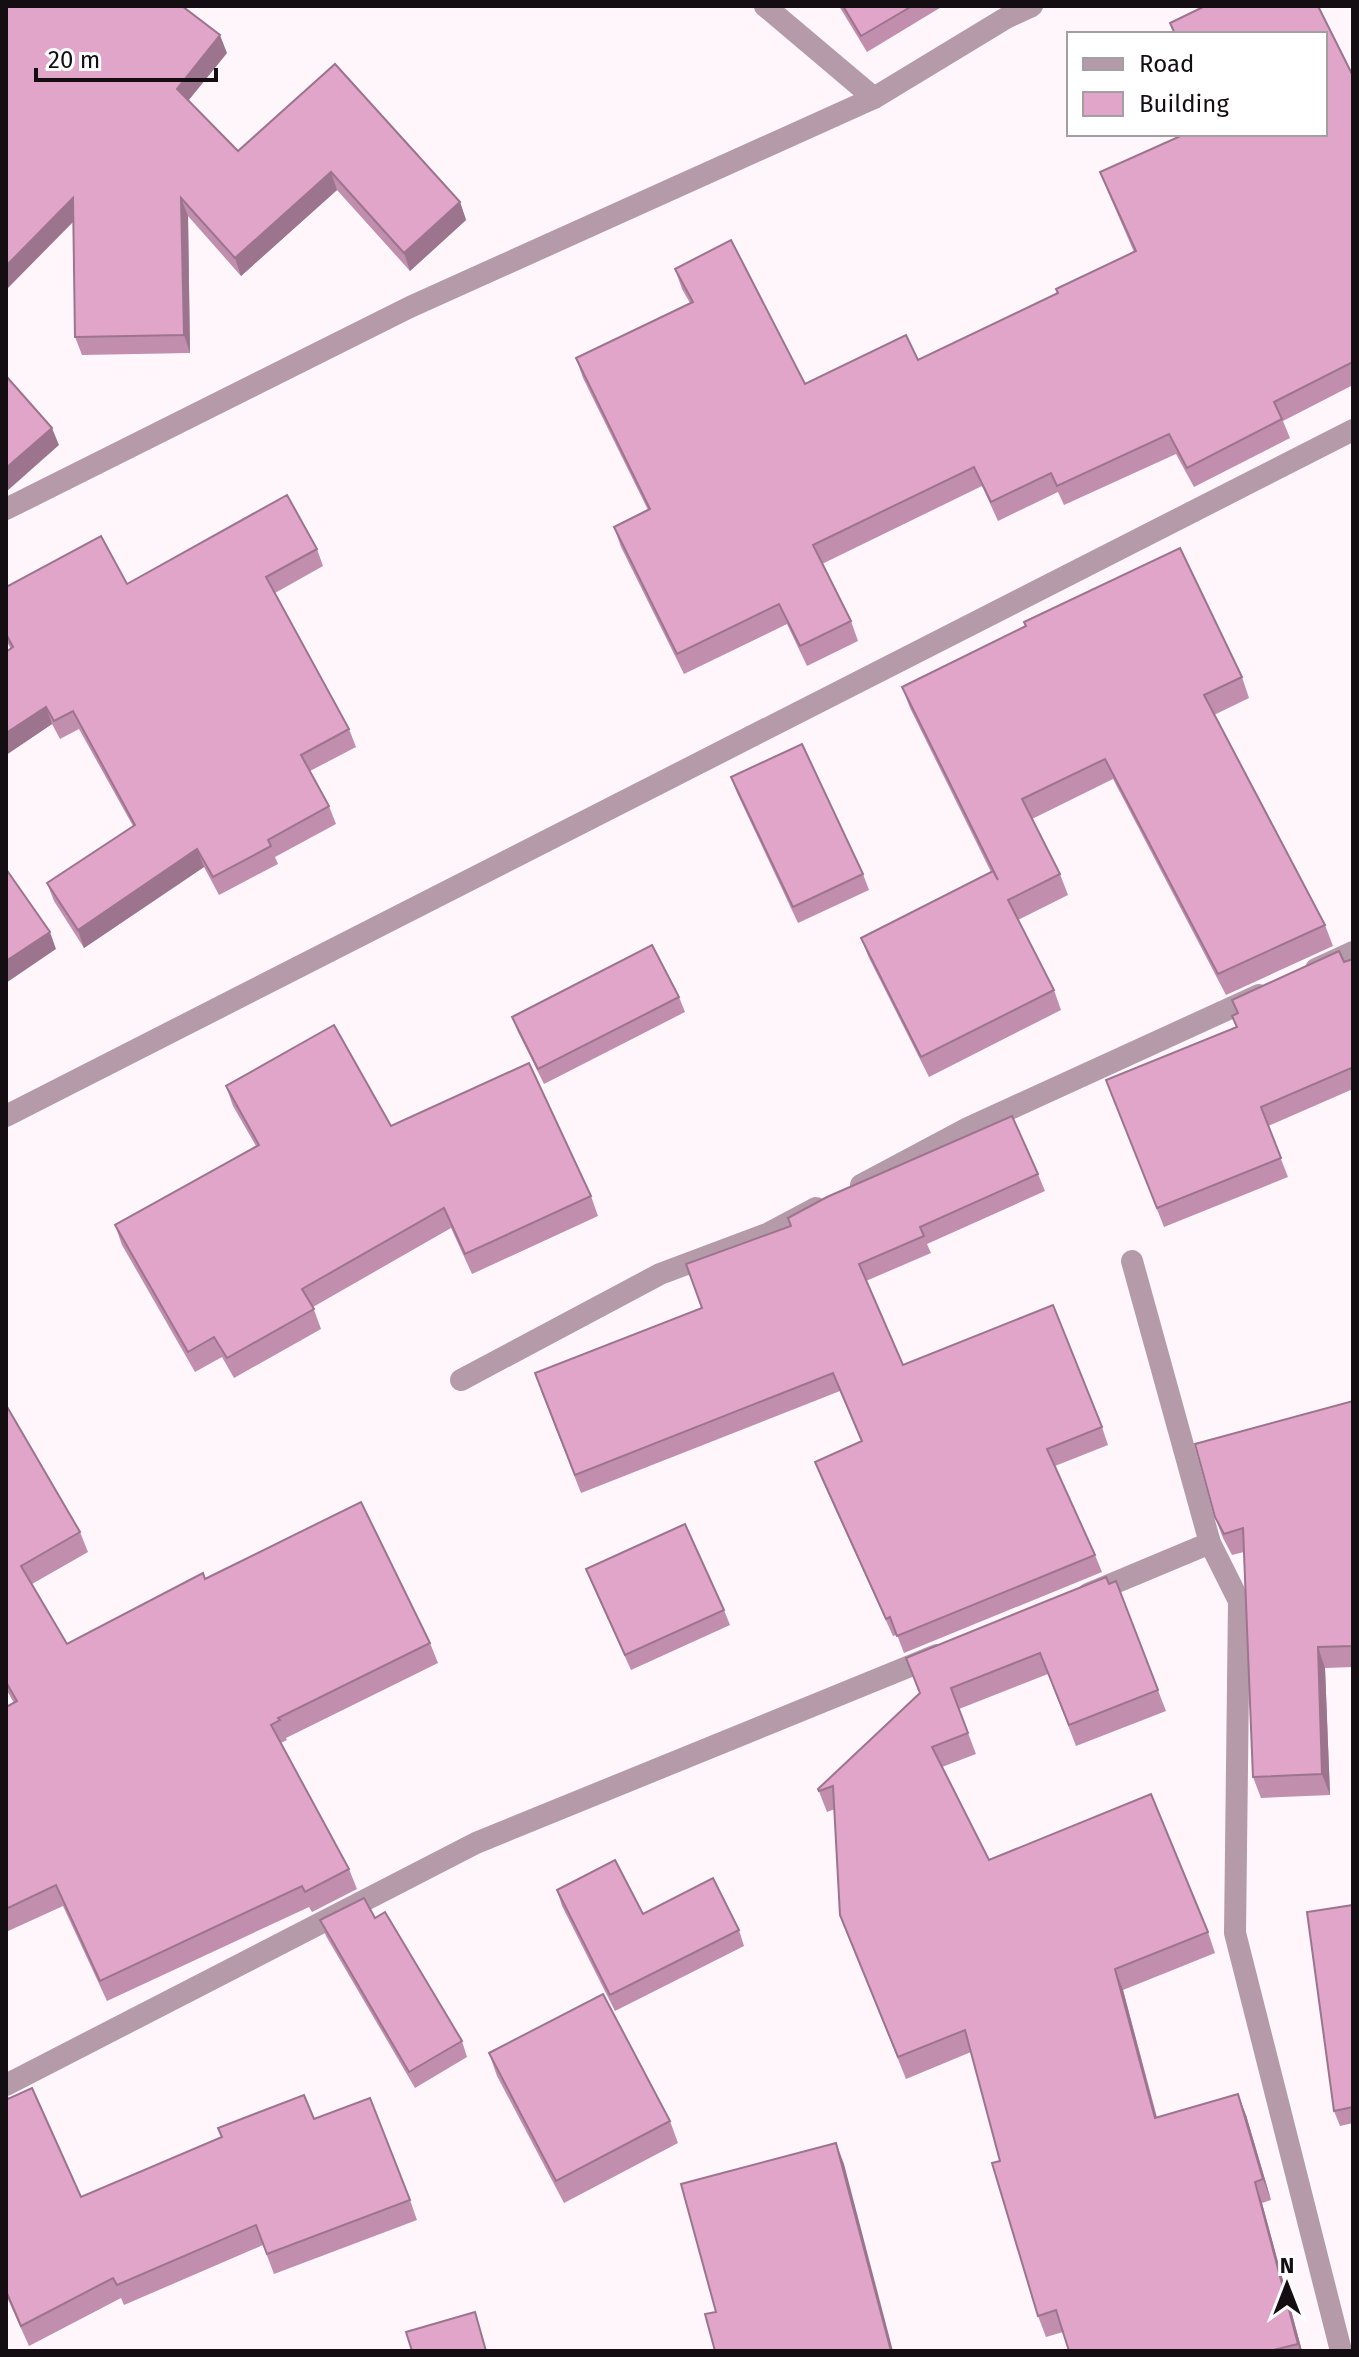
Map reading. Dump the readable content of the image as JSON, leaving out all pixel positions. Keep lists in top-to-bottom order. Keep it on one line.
{"legend":["Road","Building"],"scale_bar":"20 m","north":"top"}
